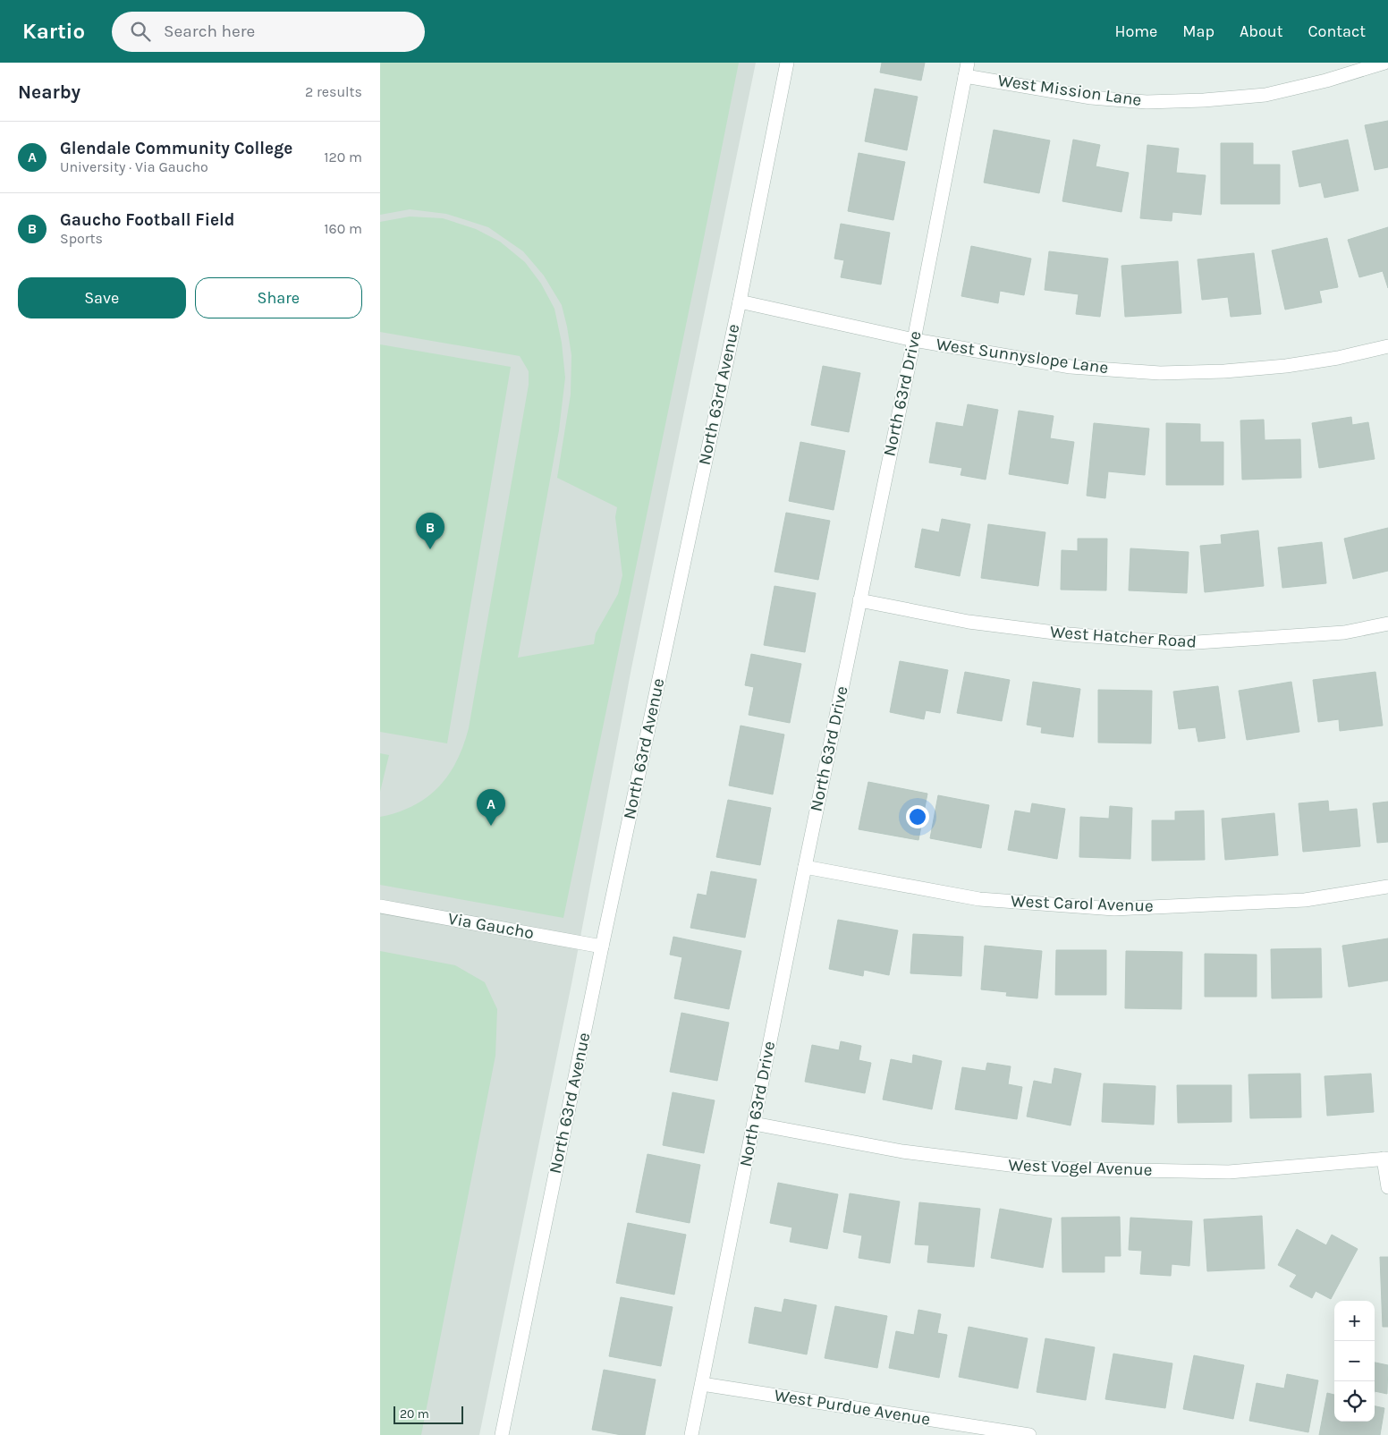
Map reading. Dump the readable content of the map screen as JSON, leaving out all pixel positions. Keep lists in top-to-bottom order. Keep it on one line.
{"streets":{"street":["West Mission Lane","West Sunnyslope Lane","North 63rd Drive","North 63rd Avenue","West Hatcher Road","West Carol Avenue","Via Gaucho","West Vogel Avenue","West Purdue Avenue"]},"crossings":[["West Mission Lane","North 63rd Drive"],["West Sunnyslope Lane","North 63rd Drive"],["West Sunnyslope Lane","North 63rd Avenue"],["North 63rd Drive","West Hatcher Road"],["North 63rd Drive","West Carol Avenue"],["North 63rd Drive","West Vogel Avenue"],["North 63rd Drive","West Purdue Avenue"],["North 63rd Avenue","Via Gaucho"]],"scale_bar":"20 m","page":{"header":"Kartio","search":"Search here","nav":["Home","Map","About","Contact"],"heading":["Nearby","2 results"],"list":[{"mark":"A","name":"Glendale Community College","note":"University · Via Gaucho","value":"120 m"},{"mark":"B","name":"Gaucho Football Field","note":"Sports","value":"160 m"}],"buttons":["Save","Share"],"pins":["B","A"],"map_buttons":["+","−"],"scale":"20 m"}}
